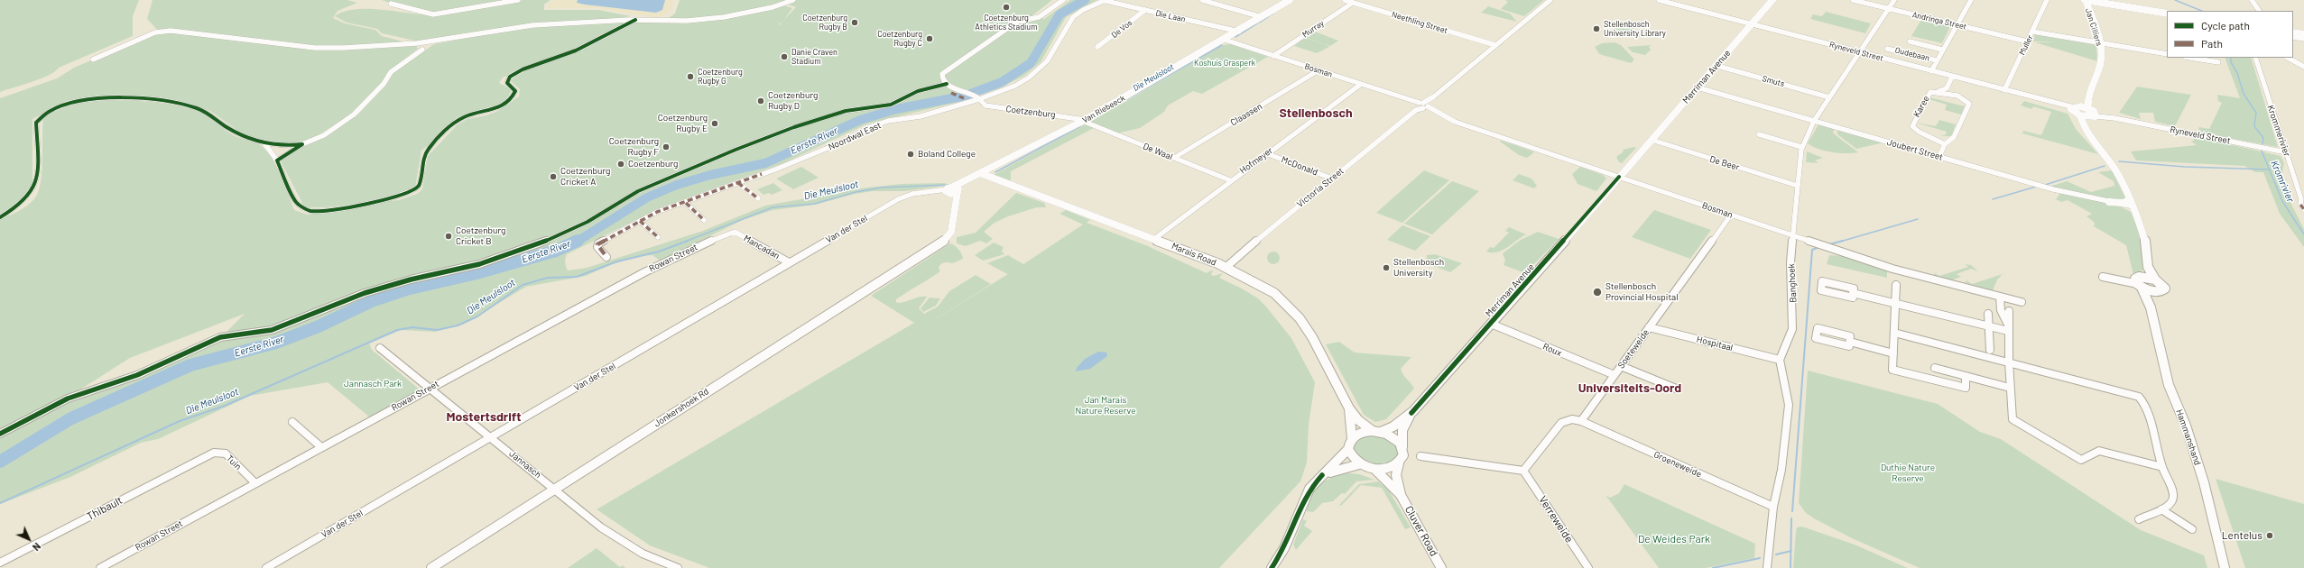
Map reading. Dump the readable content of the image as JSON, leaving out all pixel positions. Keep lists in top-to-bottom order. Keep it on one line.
{"streets":{"street":["Die Laan","Andringa Street","Neethling Street","Jan Cilliers","De Vos","Murray","Muller","Ryneveld Street","Oudebaan","Bosman","Merriman Avenue","Smuts","Karee","Van Riebeeck","Coetzenburg","Claassen","Krommerivier","Noordwal East","Joubert Street","De Waal","Hofmeyer","De Beer","McDonald","Victoria Street","Van der Stel","Mancadan","Marais Road","Rowan Street","Banghoek","Hospitaal","Soeteweide","Roux","Jonkershoek Rd","Hammanshand","Tuin","Jannasch","Groeneweide","Thibault","Verreweide","Cluver Road"]},"crossings":[["Die Laan","De Vos"],["Die Laan","Van Riebeeck"],["Die Laan","Noordwal East"],["Andringa Street","Muller"],["Andringa Street","Banghoek"],["Neethling Street","Murray"],["Neethling Street","Victoria Street"],["Jan Cilliers","Ryneveld Street"],["Murray","Bosman"],["Muller","Ryneveld Street"],["Ryneveld Street","Merriman Avenue"],["Ryneveld Street","Krommerivier"],["Ryneveld Street","Banghoek"],["Bosman","Merriman Avenue"],["Bosman","Van Riebeeck"],["Bosman","Claassen"],["Bosman","Hofmeyer"],["Bosman","Victoria Street"],["Bosman","Banghoek"],["Bosman","Soeteweide"],["Merriman Avenue","Smuts"],["Merriman Avenue","Joubert Street"],["Merriman Avenue","De Beer"],["Merriman Avenue","Marais Road"],["Merriman Avenue","Roux"],["Merriman Avenue","Cluver Road"],["Smuts","Banghoek"],["Van Riebeeck","Coetzenburg"],["Van Riebeeck","De Waal"],["Van Riebeeck","Van der Stel"],["Van Riebeeck","Marais Road"],["Van Riebeeck","Jonkershoek Rd"],["Coetzenburg","Noordwal East"],["Coetzenburg","De Waal"],["Claassen","De Waal"],["Joubert Street","Banghoek"],["De Waal","Hofmeyer"],["Hofmeyer","McDonald"],["Hofmeyer","Marais Road"],["De Beer","Banghoek"],["McDonald","Victoria Street"],["Victoria Street","Marais Road"],["Van der Stel","Mancadan"],["Van der Stel","Jonkershoek Rd"],["Van der Stel","Jannasch"],["Mancadan","Rowan Street"],["Marais Road","Cluver Road"],["Rowan Street","Tuin"],["Rowan Street","Jannasch"],["Banghoek","Hospitaal"],["Hospitaal","Soeteweide"],["Soeteweide","Roux"],["Soeteweide","Groeneweide"],["Jonkershoek Rd","Jannasch"],["Tuin","Thibault"]],"districts":["Stellenbosch","Universiteits-Oord","Mostertsdrift"],"water":["Die Meulsloot","Eerste River","Kromrivier"],"parks":["Koshuis Grasperk","Jannasch Park","Jan Marais Nature Reserve","Duthie Nature Reserve","De Weides Park"],"places":["Coetzenburg Athletics Stadium","Coetzenburg Rugby B","Stellenbosch University Library","Coetzenburg Rugby C","Danie Craven Stadium","Coetzenburg Rugby G","Coetzenburg Rugby D","Coetzenburg Rugby E","Coetzenburg Rugby F","Boland College","Coetzenburg","Coetzenburg Cricket A","Coetzenburg Cricket B","Stellenbosch University","Stellenbosch Provincial Hospital","Lentelus"],"legend":["Cycle path","Path"],"north":"bottom right"}
